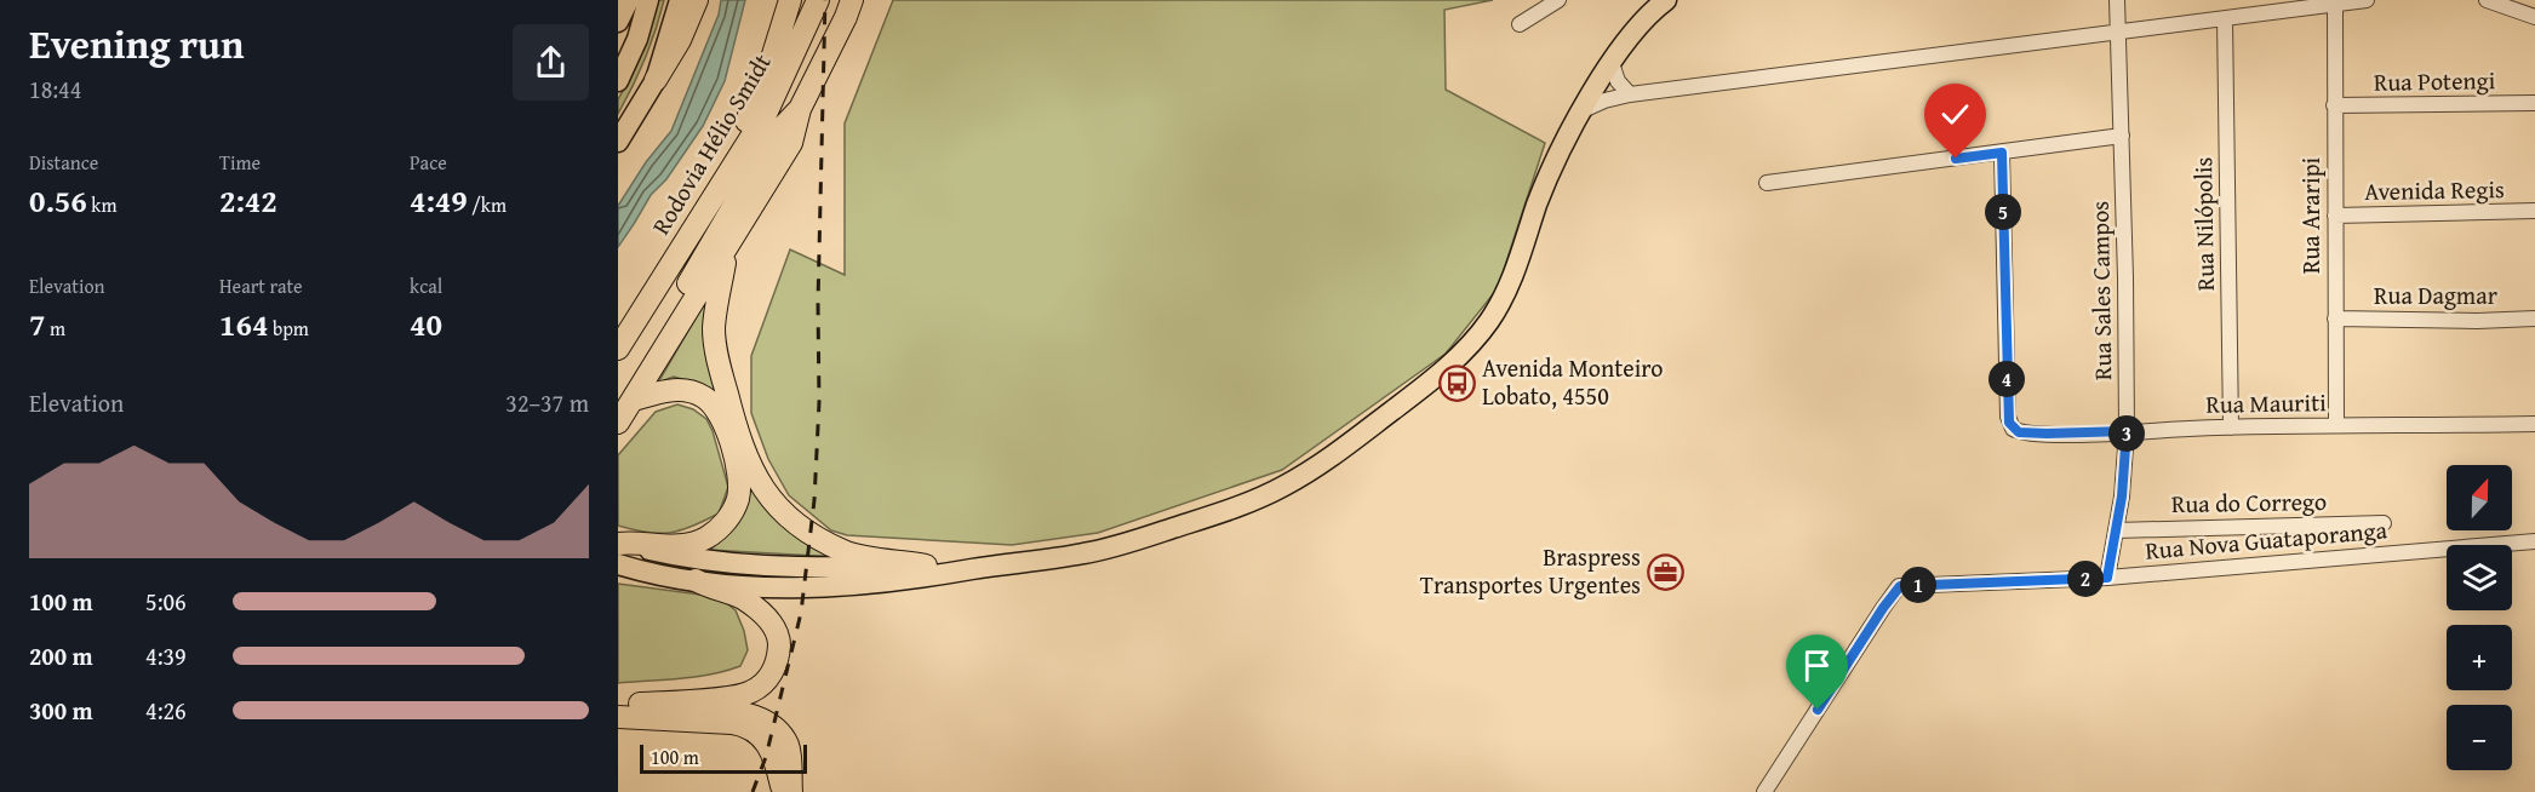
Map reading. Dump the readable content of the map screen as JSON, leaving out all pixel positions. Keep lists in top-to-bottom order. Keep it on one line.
{"streets":{"highway":["Rodovia Hélio Smidt"],"street":["Rua Potengi","Avenida Regis","Rua Araripi","Rua Nilópolis","Rua Sales Campos","Rua Dagmar","Rua Mauriti","Rua do Corrego","Rua Nova Guataporanga"]},"crossings":[["Rua Potengi","Rua Araripi"],["Avenida Regis","Rua Araripi"],["Rua Araripi","Rua Dagmar"],["Rua Araripi","Rua Mauriti"],["Rua Nilópolis","Rua Mauriti"],["Rua Sales Campos","Rua Mauriti"],["Rua Sales Campos","Rua do Corrego"],["Rua Sales Campos","Rua Nova Guataporanga"]],"places":{"bus stop":["Avenida Monteiro Lobato, 4550"],"office":["Braspress Transportes Urgentes"]},"scale_bar":"100 m","north":"top","page":{"heading":["Evening run","18:44"],"stats":[["Distance","0.56 km"],["Time","2:42"],["Pace","4:49 /km"],["Elevation","7 m"],["Heart rate","164 bpm"],["kcal","40"]],"pins":["5","4","3","2","1"],"chart":["Elevation","32–37 m"],"map_buttons":["+","−"],"list":[{"name":"100 m","note":"5:06"},{"name":"200 m","note":"4:39"},{"name":"300 m","note":"4:26"}],"scale":"100 m"}}
